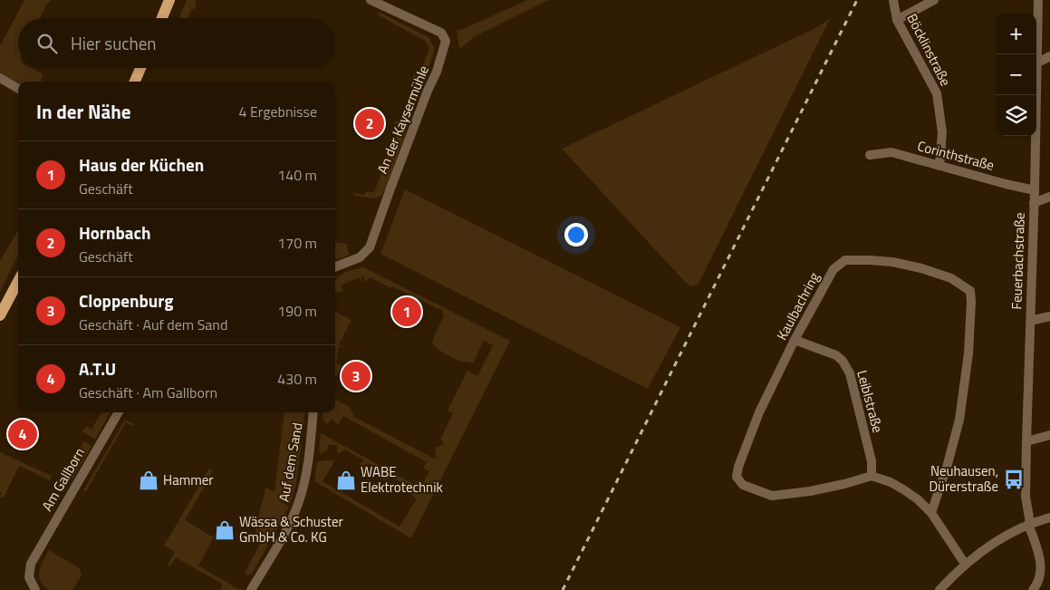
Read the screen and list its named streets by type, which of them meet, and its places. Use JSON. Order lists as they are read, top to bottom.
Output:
{
  "streets": {
    "street": [
      "Böcklinstraße",
      "An der Kaysermühle",
      "Corinthstraße",
      "Feuerbachstraße",
      "Kaulbachring",
      "Leiblstraße",
      "Auf dem Sand",
      "Am Gallborn"
    ]
  },
  "crossings": [
    ["Böcklinstraße", "Corinthstraße"],
    ["Corinthstraße", "Feuerbachstraße"],
    ["Kaulbachring", "Leiblstraße"]
  ],
  "places": {
    "bus stop": ["Neuhausen, Dürerstraße"],
    "shop": ["Hammer", "WABE Elektrotechnik", "Wässa & Schuster GmbH & Co. KG"]
  },
  "page": {
    "map_buttons": ["+", "−"],
    "search": "Hier suchen",
    "heading": ["In der Nähe", "4 Ergebnisse"],
    "pins": [
      "2",
      "1",
      "3",
      "4"
    ],
    "list": [
      {
        "mark": "1",
        "name": "Haus der Küchen",
        "note": "Geschäft",
        "value": "140 m"
      },
      {
        "mark": "2",
        "name": "Hornbach",
        "note": "Geschäft",
        "value": "170 m"
      },
      {
        "mark": "3",
        "name": "Cloppenburg",
        "note": "Geschäft · Auf dem Sand",
        "value": "190 m"
      },
      {
        "mark": "4",
        "name": "A.T.U",
        "note": "Geschäft · Am Gallborn",
        "value": "430 m"
      }
    ]
  }
}
